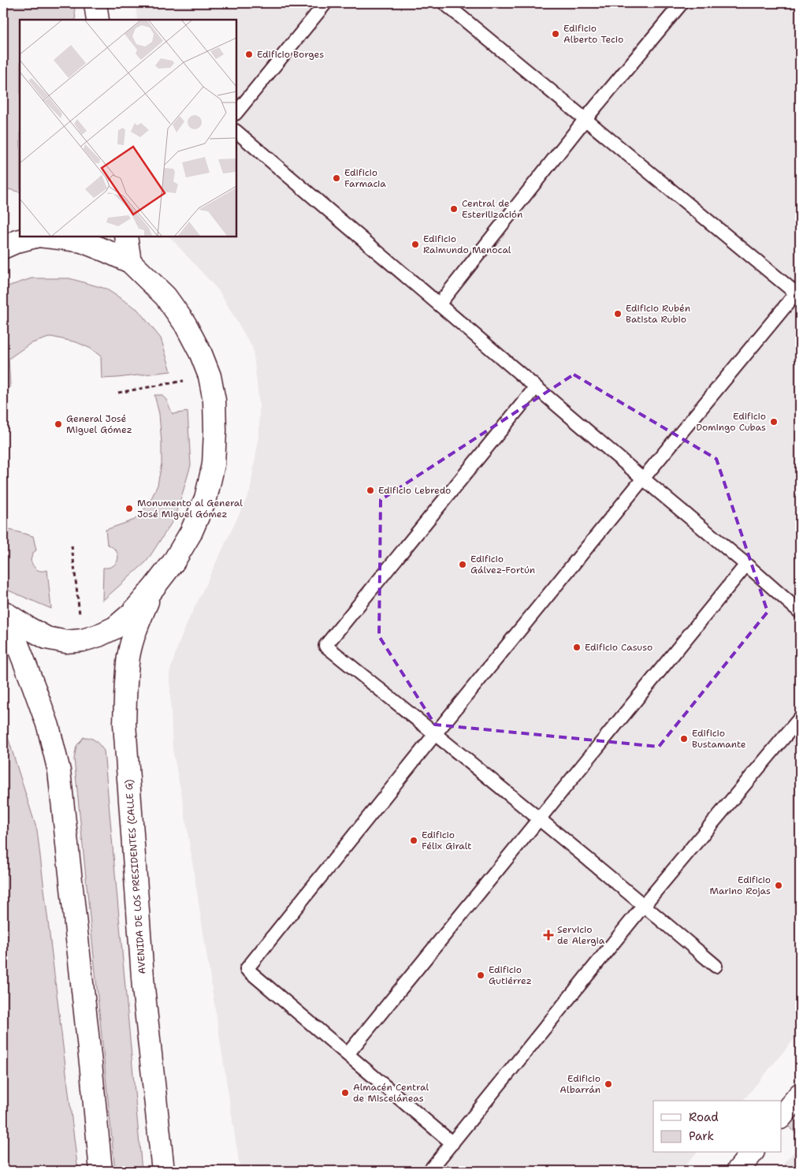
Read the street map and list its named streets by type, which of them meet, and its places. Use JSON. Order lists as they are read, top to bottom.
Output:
{
  "streets": {
    "main road": ["AVENIDA DE LOS PRESIDENTES (CALLE G)"]
  },
  "places": {
    "other": [
      "Edificio Alberto Tecio",
      "Edificio Borges",
      "Edificio Farmacia",
      "Central de Esterilización",
      "Edificio Raimundo Menocal",
      "Edificio Rubén Batista Rubio",
      "Edificio Domingo Cubas",
      "General José Miguel Gómez",
      "Edificio Lebredo",
      "Monumento al General José Miguel Gómez",
      "Edificio Gálvez-Fortún",
      "Edificio Casuso",
      "Edificio Bustamante",
      "Edificio Félix Giralt",
      "Edificio Marino Rojas",
      "Edificio Gutiérrez",
      "Edificio Albarrán",
      "Almacén Central de Misceláneas"
    ],
    "health": ["Servicio de Alergia"]
  },
  "legend": ["Road", "Park"]
}
